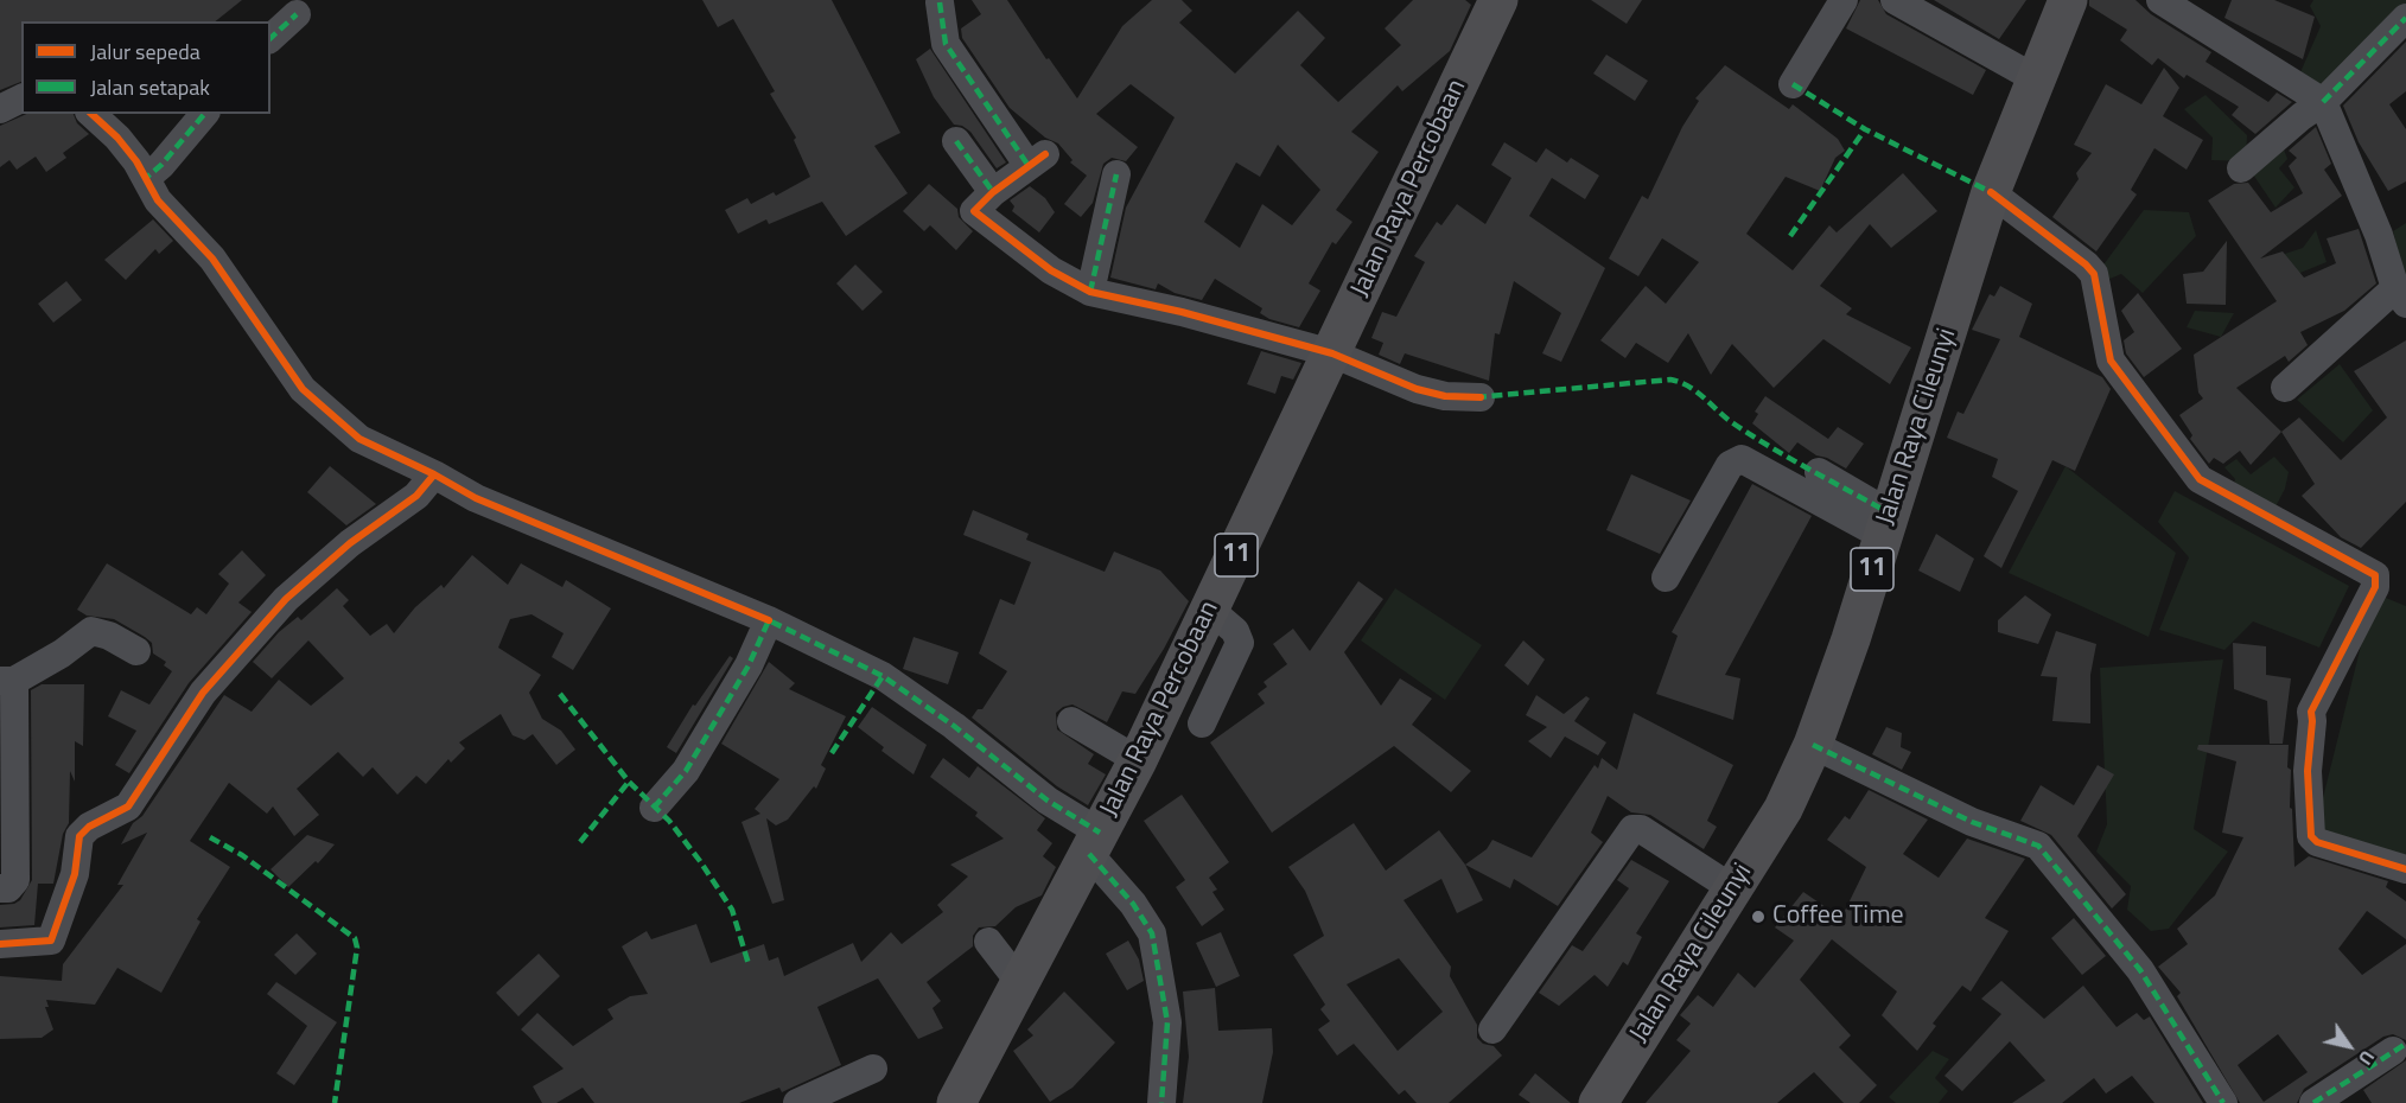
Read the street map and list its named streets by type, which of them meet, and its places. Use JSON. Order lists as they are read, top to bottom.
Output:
{
  "streets": {
    "highway": ["Jalan Raya Percobaan", "Jalan Raya Cileunyi", "11"]
  },
  "places": ["Coffee Time"],
  "legend": ["Jalur sepeda", "Jalan setapak"],
  "north": "bottom right"
}
